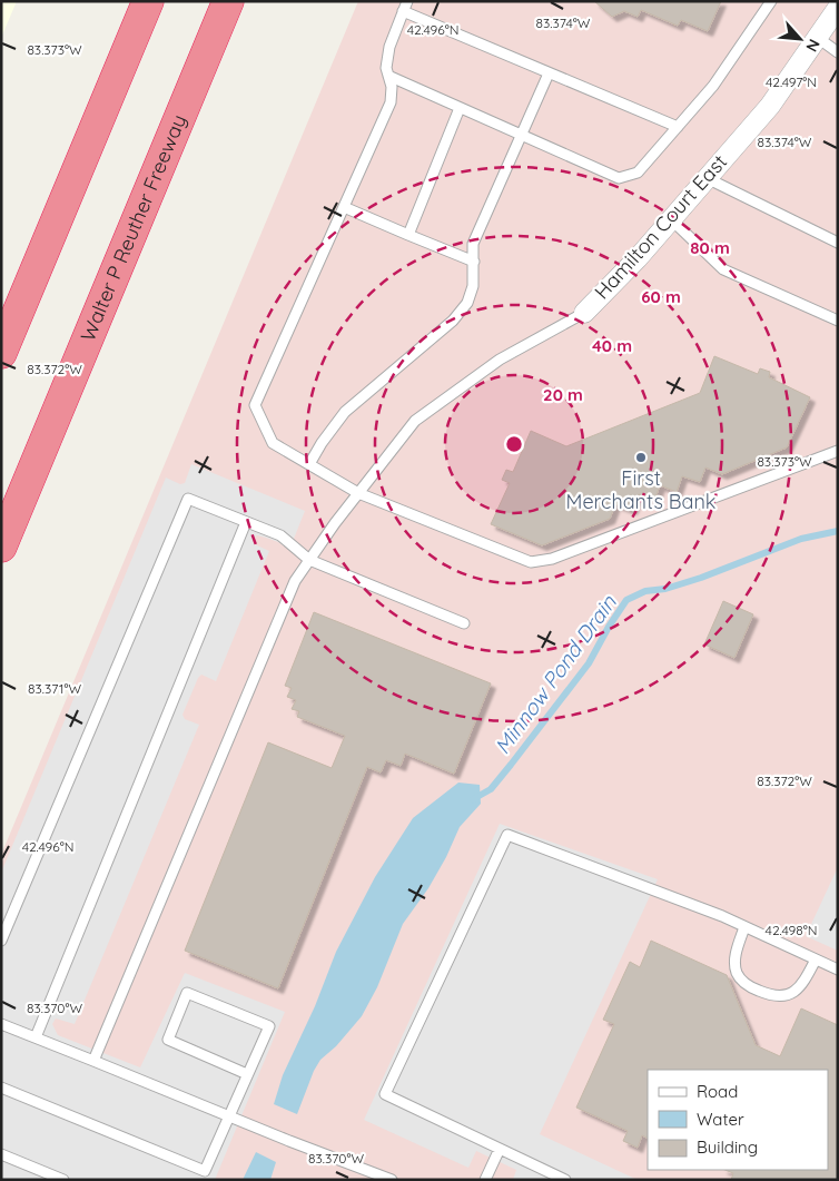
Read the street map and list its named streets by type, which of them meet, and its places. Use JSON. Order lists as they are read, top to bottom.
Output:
{
  "streets": {
    "highway": ["Walter P Reuther Freeway"],
    "street": ["Hamilton Court East"]
  },
  "water": ["Minnow Pond Drain"],
  "places": ["First Merchants Bank"],
  "legend": ["Road", "Water", "Building"],
  "north": "bottom right",
  "coordinates": [
    "83.374°W",
    "42.496°N",
    "83.373°W",
    "42.497°N",
    "83.372°W",
    "83.371°W",
    "42.498°N",
    "83.370°W"
  ],
  "rings": [
    "80 m",
    "60 m",
    "40 m",
    "20 m"
  ]
}
